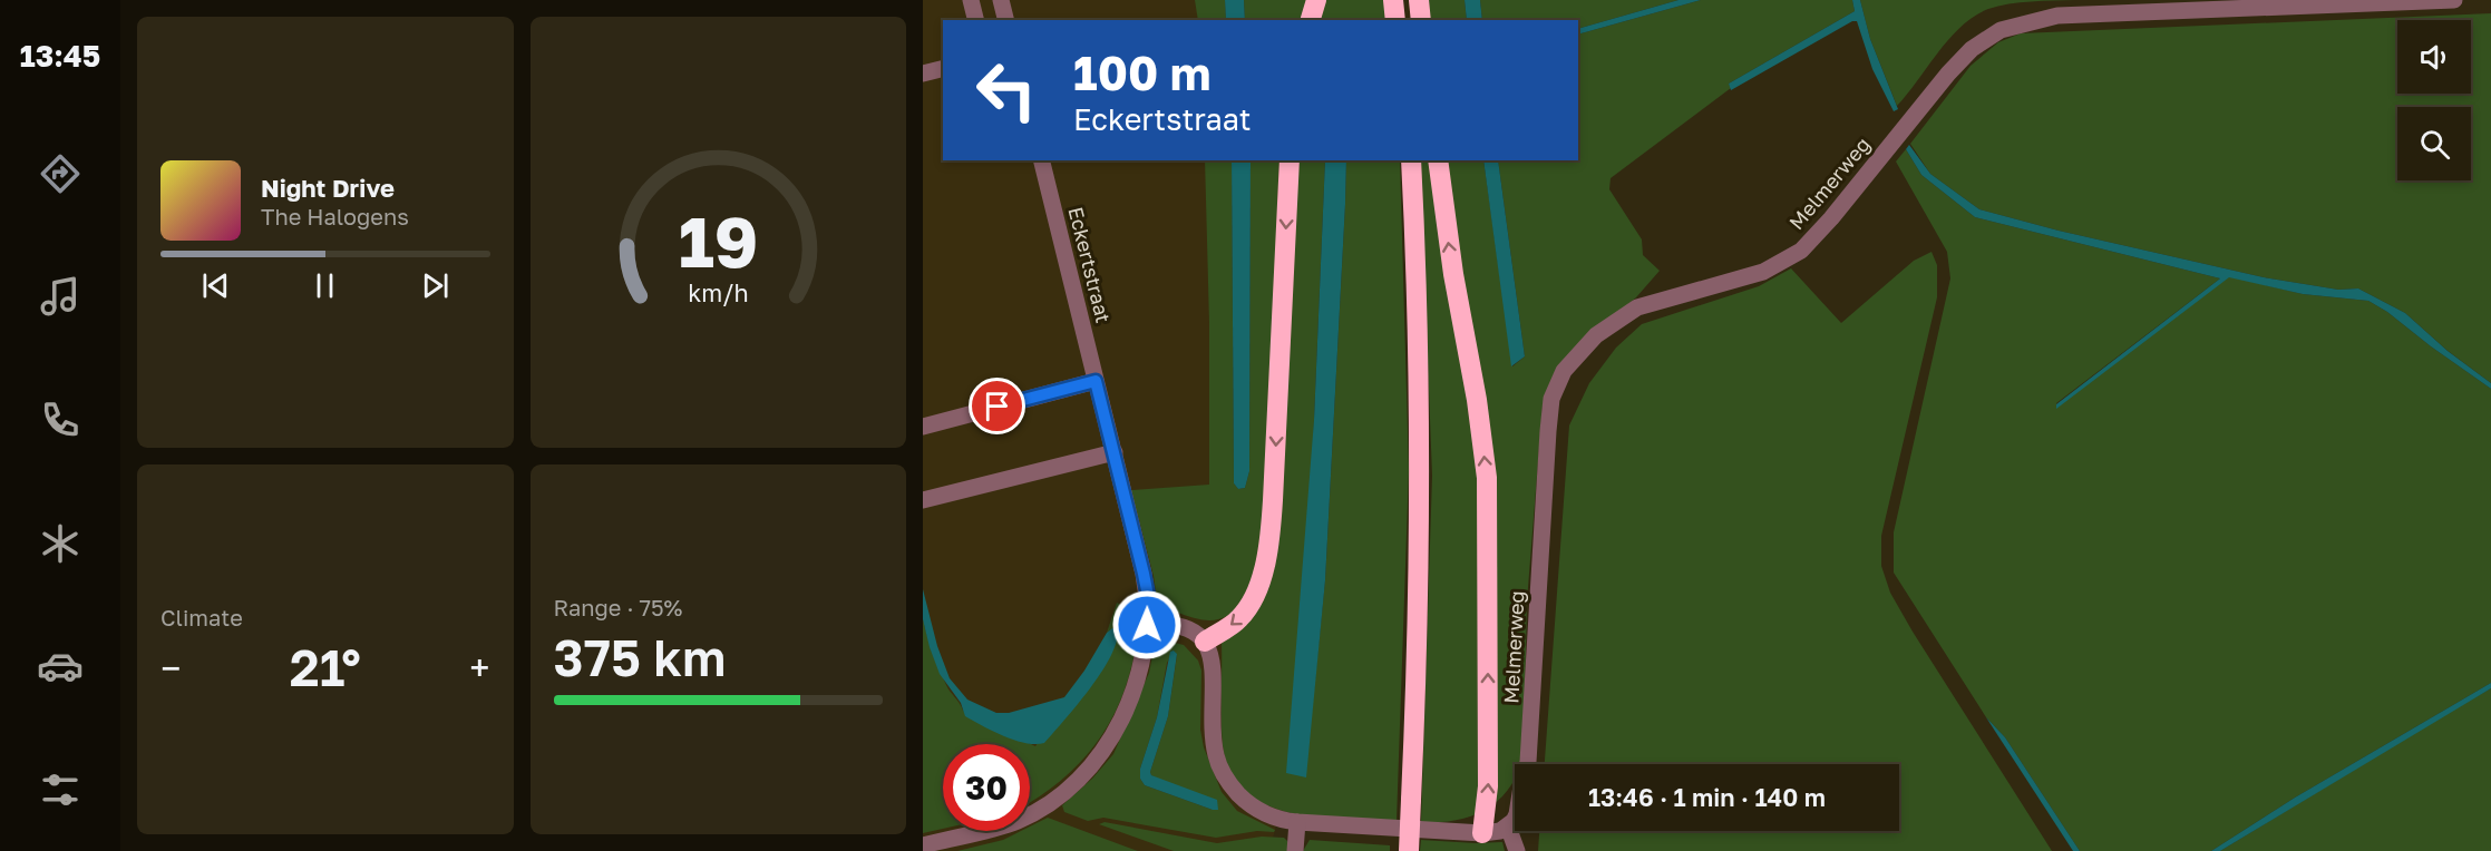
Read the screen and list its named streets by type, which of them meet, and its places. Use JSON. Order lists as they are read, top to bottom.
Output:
{
  "streets": {
    "street": ["Melmerweg", "Eckertstraat"]
  },
  "page": {
    "tabs": "13:45",
    "turn": ["100 m", "Eckertstraat"],
    "song": ["Night Drive", "The Halogens"],
    "tile": [
      "Climate",
      ["Range · 75%", "375 km"]
    ],
    "heat": ["−", "21°", "+"],
    "limit": "30",
    "trip": "13:46 · 1 min · 140 m",
    "gauge": ["19", "km/h"]
  }
}
